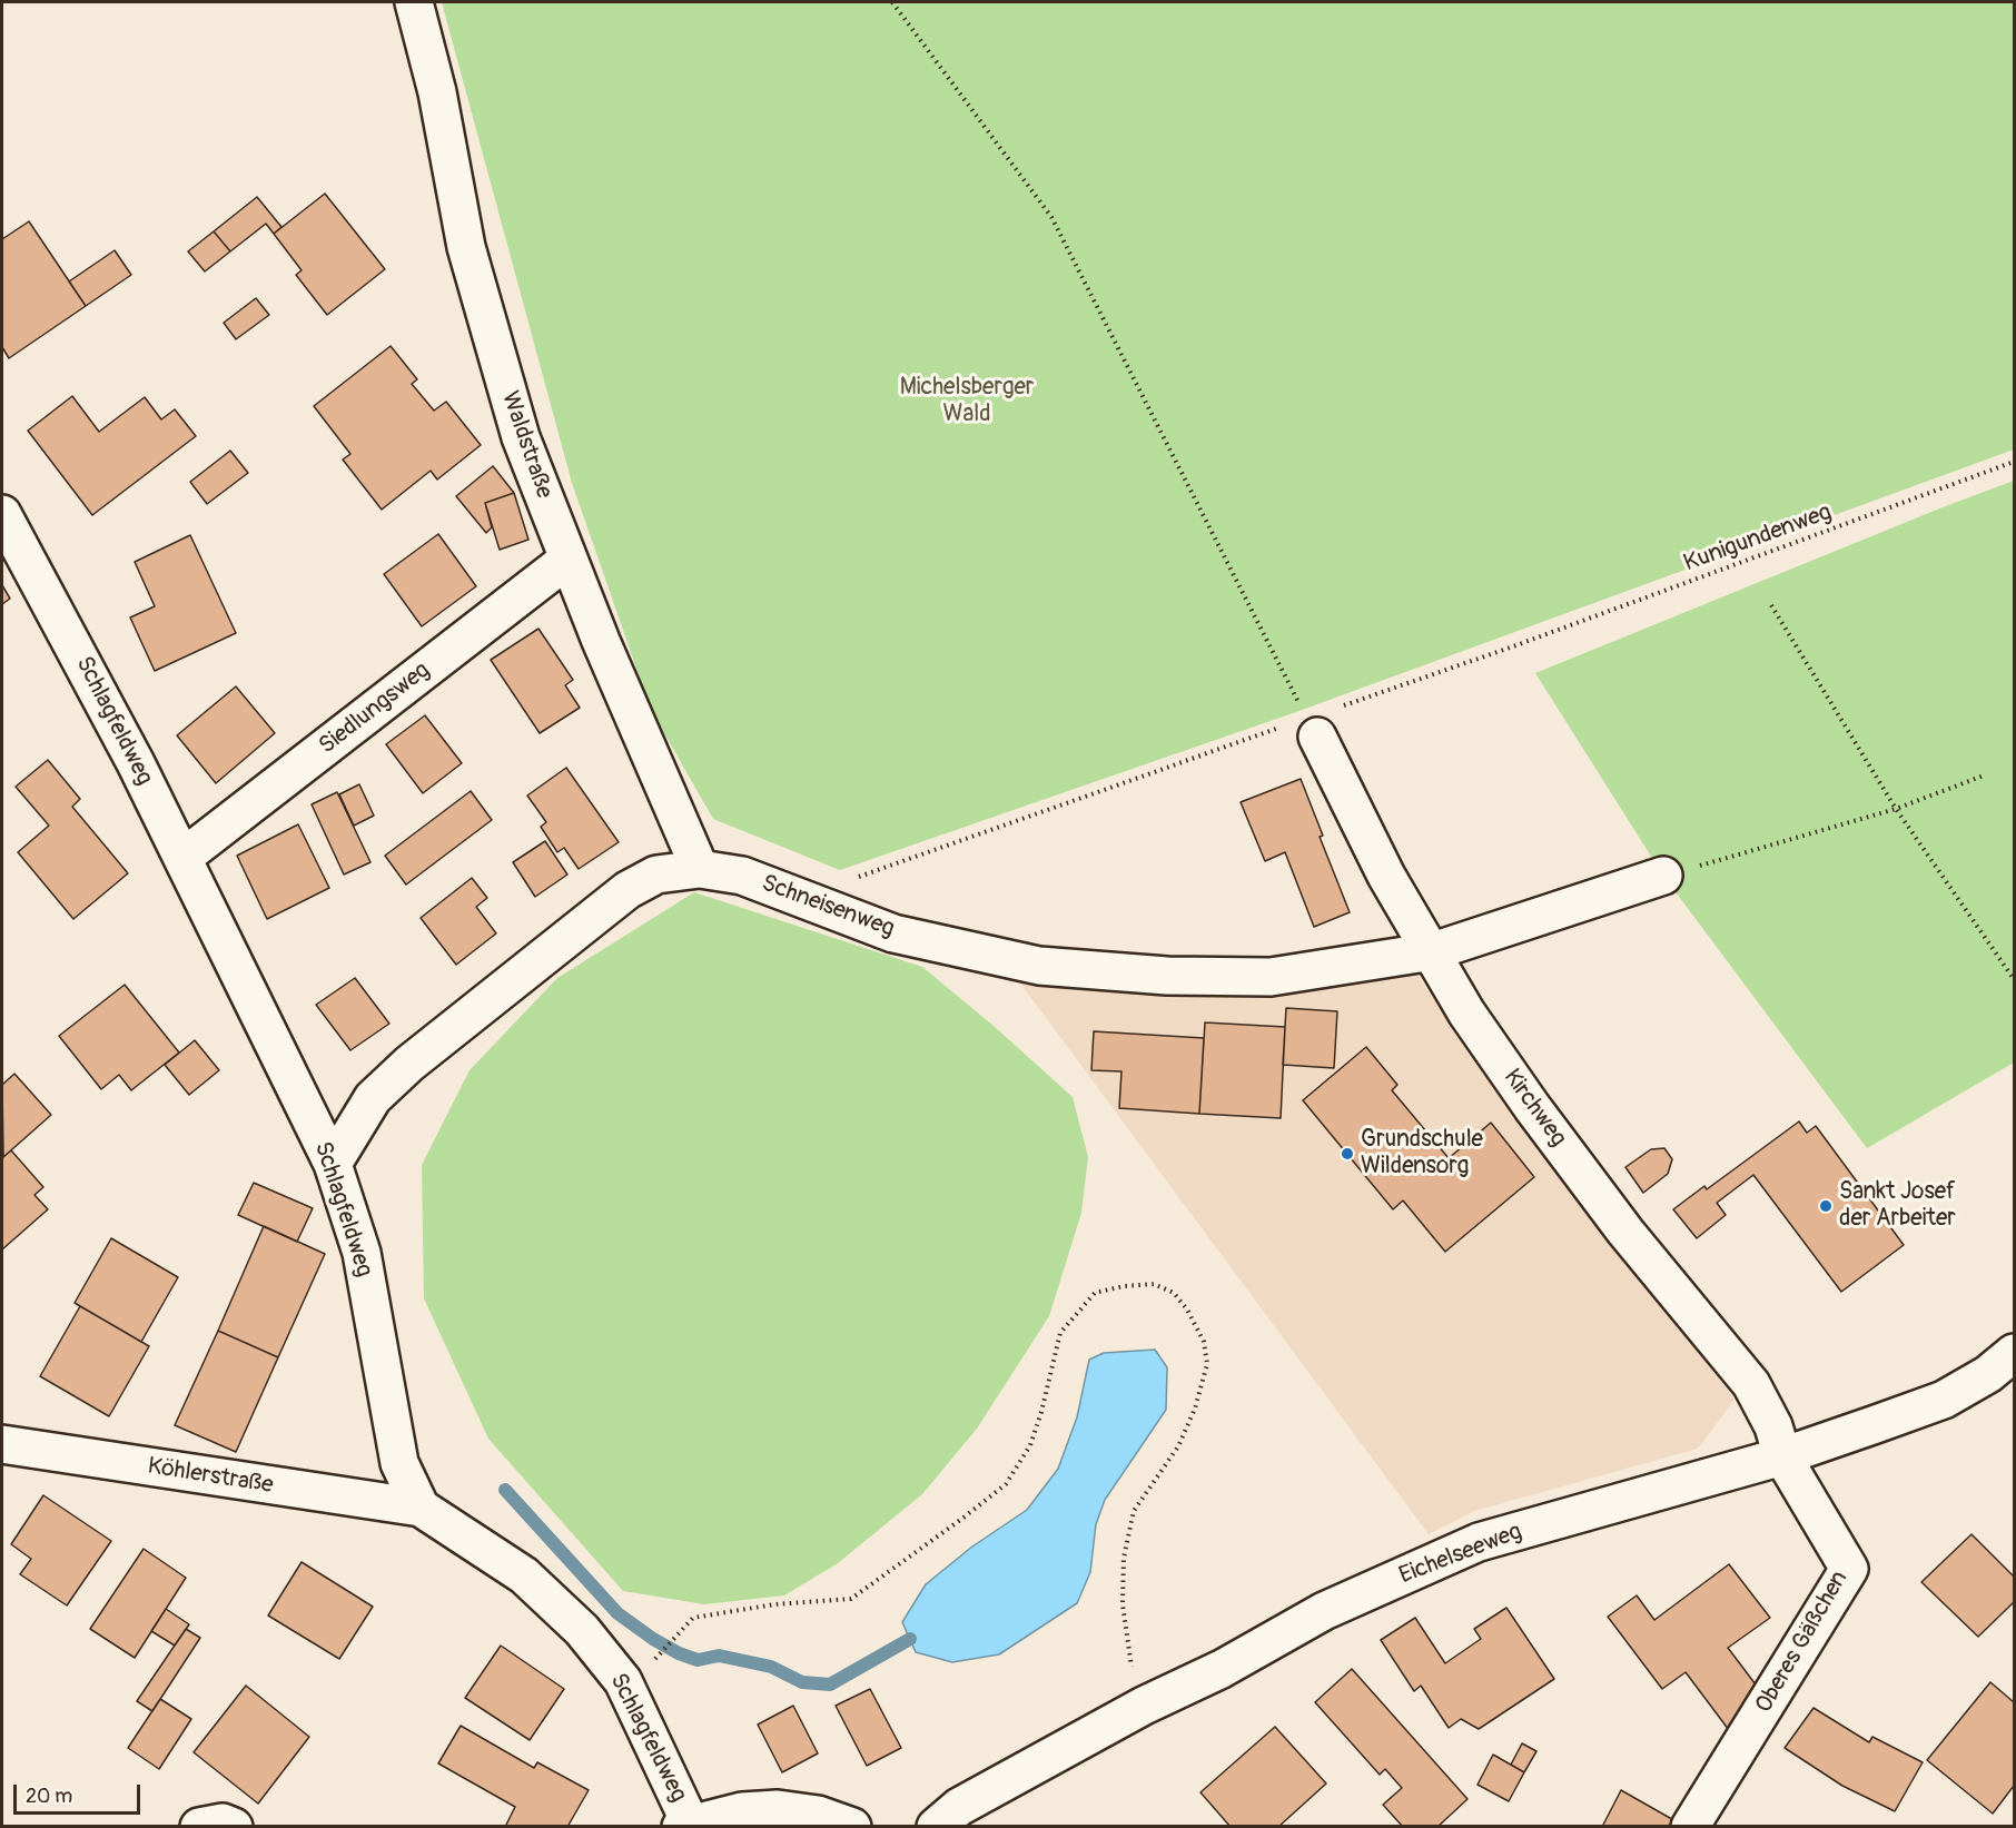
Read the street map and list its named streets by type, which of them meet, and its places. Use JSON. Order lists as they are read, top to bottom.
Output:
{
  "streets": {
    "street": [
      "Waldstraße",
      "Siedlungsweg",
      "Schlagfeldweg",
      "Schneisenweg",
      "Kirchweg",
      "Köhlerstraße",
      "Eichelseeweg",
      "Oberes Gäßchen"
    ],
    "path": ["Kunigundenweg"]
  },
  "crossings": [
    ["Waldstraße", "Siedlungsweg"],
    ["Waldstraße", "Schneisenweg"],
    ["Kunigundenweg", "Schneisenweg"],
    ["Kunigundenweg", "Kirchweg"],
    ["Siedlungsweg", "Schlagfeldweg"],
    ["Schlagfeldweg", "Schneisenweg"],
    ["Schlagfeldweg", "Köhlerstraße"],
    ["Schneisenweg", "Kirchweg"],
    ["Kirchweg", "Eichelseeweg"],
    ["Kirchweg", "Oberes Gäßchen"],
    ["Eichelseeweg", "Oberes Gäßchen"]
  ],
  "parks": ["Michelsberger Wald"],
  "places": ["Grundschule Wildensorg", "Sankt Josef der Arbeiter"],
  "scale_bar": "20 m"
}
